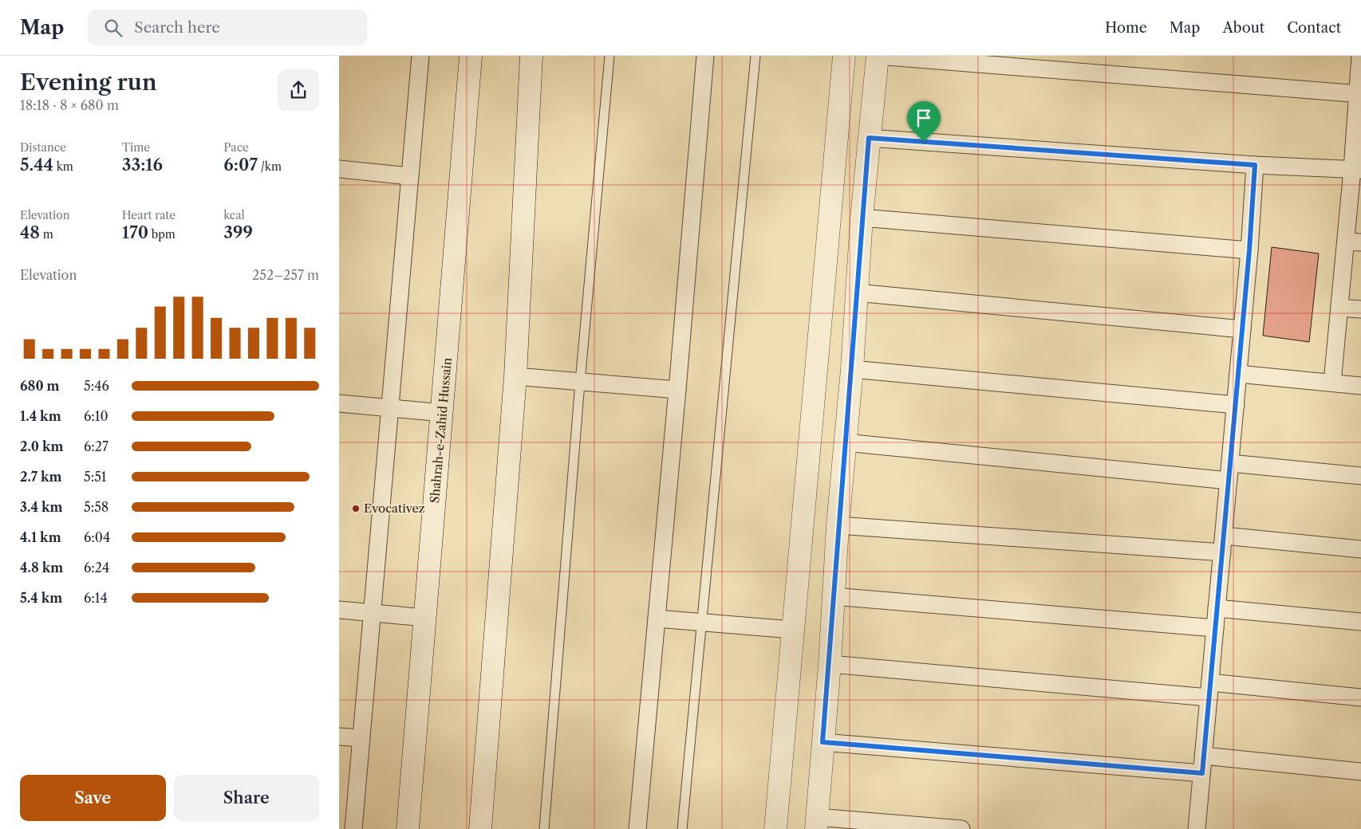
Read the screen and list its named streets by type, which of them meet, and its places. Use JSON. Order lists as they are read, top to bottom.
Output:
{
  "streets": {
    "street": ["Shahrah-e-Zahid Hussain"]
  },
  "places": ["Evocativez"],
  "page": {
    "header": "Map",
    "search": "Search here",
    "nav": [
      "Home",
      "Map",
      "About",
      "Contact"
    ],
    "heading": ["Evening run", "18:18 · 8 × 680 m"],
    "stats": [
      ["Distance", "5.44 km"],
      ["Time", "33:16"],
      ["Pace", "6:07 /km"],
      ["Elevation", "48 m"],
      ["Heart rate", "170 bpm"],
      ["kcal", "399"]
    ],
    "chart": ["Elevation", "252–257 m"],
    "list": [
      {
        "name": "680 m",
        "note": "5:46"
      },
      {
        "name": "1.4 km",
        "note": "6:10"
      },
      {
        "name": "2.0 km",
        "note": "6:27"
      },
      {
        "name": "2.7 km",
        "note": "5:51"
      },
      {
        "name": "3.4 km",
        "note": "5:58"
      },
      {
        "name": "4.1 km",
        "note": "6:04"
      },
      {
        "name": "4.8 km",
        "note": "6:24"
      },
      {
        "name": "5.4 km",
        "note": "6:14"
      }
    ],
    "buttons": ["Save", "Share"]
  }
}
